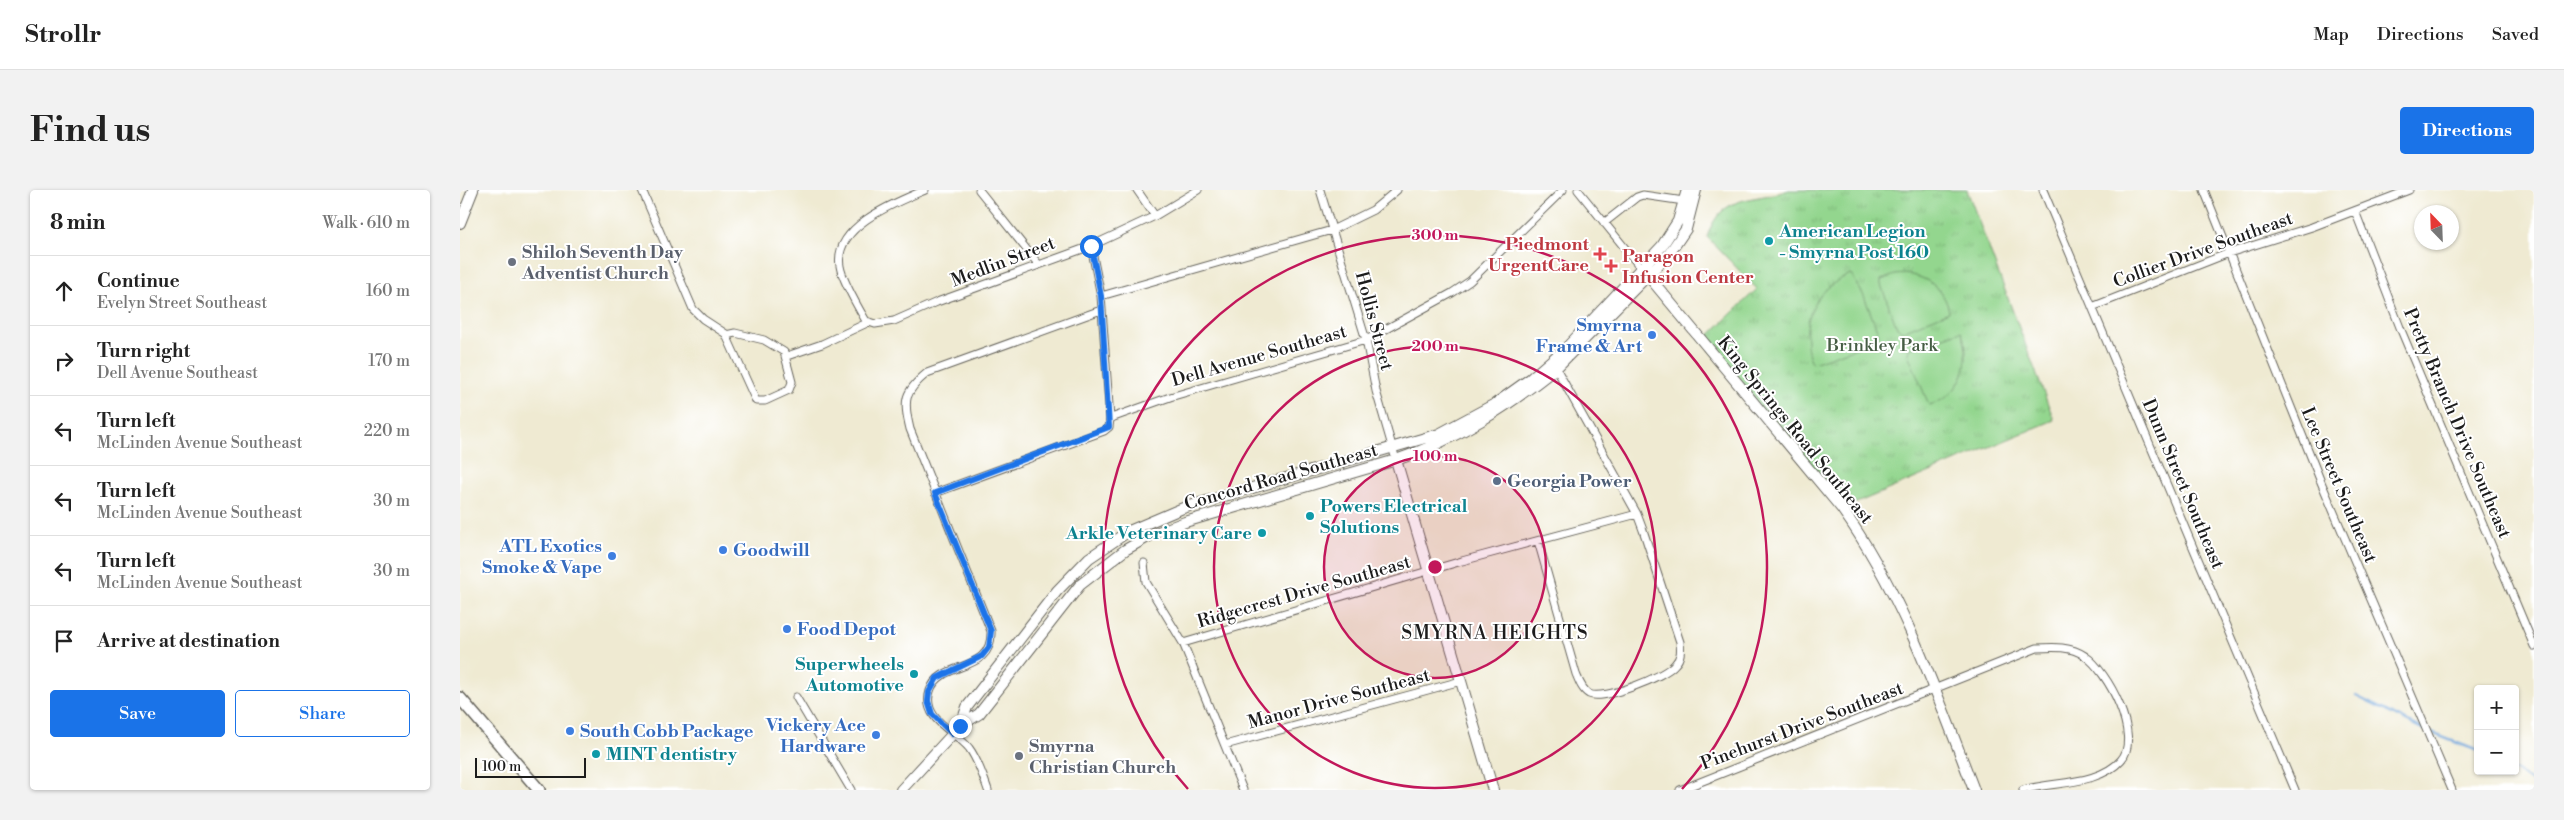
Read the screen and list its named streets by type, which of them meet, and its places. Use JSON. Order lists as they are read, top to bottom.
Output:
{
  "streets": {
    "main road": ["King Springs Road Southeast", "Concord Road Southeast"],
    "street": [
      "Collier Drive Southeast",
      "Medlin Street",
      "Hollis Street",
      "Dell Avenue Southeast",
      "Pretty Branch Drive Southeast",
      "Dunn Street Southeast",
      "Lee Street Southeast",
      "Ridgecrest Drive Southeast",
      "Manor Drive Southeast",
      "Pinehurst Drive Southeast"
    ]
  },
  "crossings": [
    ["Collier Drive Southeast", "Pretty Branch Drive Southeast"],
    ["Collier Drive Southeast", "Dunn Street Southeast"],
    ["Collier Drive Southeast", "Lee Street Southeast"],
    ["Hollis Street", "Dell Avenue Southeast"],
    ["Hollis Street", "Concord Road Southeast"],
    ["King Springs Road Southeast", "Concord Road Southeast"],
    ["King Springs Road Southeast", "Pinehurst Drive Southeast"]
  ],
  "districts": ["SMYRNA HEIGHTS"],
  "parks": ["Brinkley Park"],
  "places": {
    "other": [
      "American Legion - Smyrna Post 160",
      "Shiloh Seventh Day Adventist Church",
      "Smyrna Frame & Art",
      "Georgia Power",
      "Powers Electrical Solutions",
      "Arkle Veterinary Care",
      "Goodwill",
      "ATL Exotics Smoke & Vape",
      "Food Depot",
      "Superwheels Automotive",
      "South Cobb Package",
      "Vickery Ace Hardware",
      "MINT dentistry",
      "Smyrna Christian Church"
    ],
    "health": ["Piedmont UrgentCare", "Paragon Infusion Center"]
  },
  "scale_bar": "100 m",
  "north": "top left",
  "page": {
    "header": "Strollr",
    "nav": ["Map", "Directions", "Saved"],
    "buttons": [
      "Directions",
      ["Save", "Share"]
    ],
    "title": "Find us",
    "heading": ["8 min", "Walk · 610 m"],
    "list": [
      ["Continue", "Evelyn Street Southeast", "160 m"],
      ["Turn right", "Dell Avenue Southeast", "170 m"],
      ["Turn left", "McLinden Avenue Southeast", "220 m"],
      ["Turn left", "McLinden Avenue Southeast", "30 m"],
      ["Turn left", "McLinden Avenue Southeast", "30 m"],
      "Arrive at destination"
    ],
    "map_buttons": ["+", "−"],
    "scale": "100 m"
  },
  "rings": ["300 m", "200 m", "100 m"]
}
